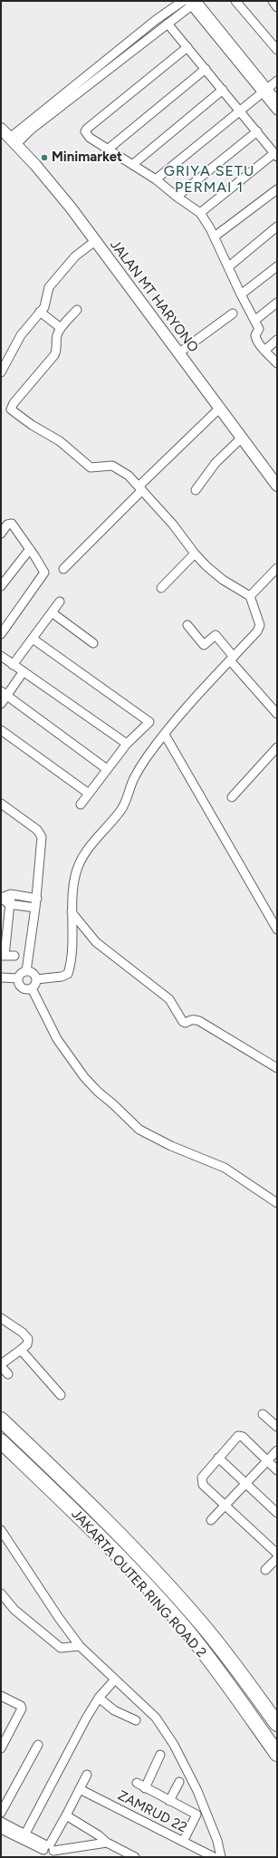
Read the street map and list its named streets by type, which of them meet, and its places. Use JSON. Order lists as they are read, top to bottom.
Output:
{
  "streets": {
    "highway": ["JAKARTA OUTER RING ROAD 2"],
    "main road": ["JALAN MT HARYONO"],
    "street": ["ZAMRUD 22"]
  },
  "districts": ["GRIYA SETU PERMAI 1"],
  "places": ["Minimarket"]
}
